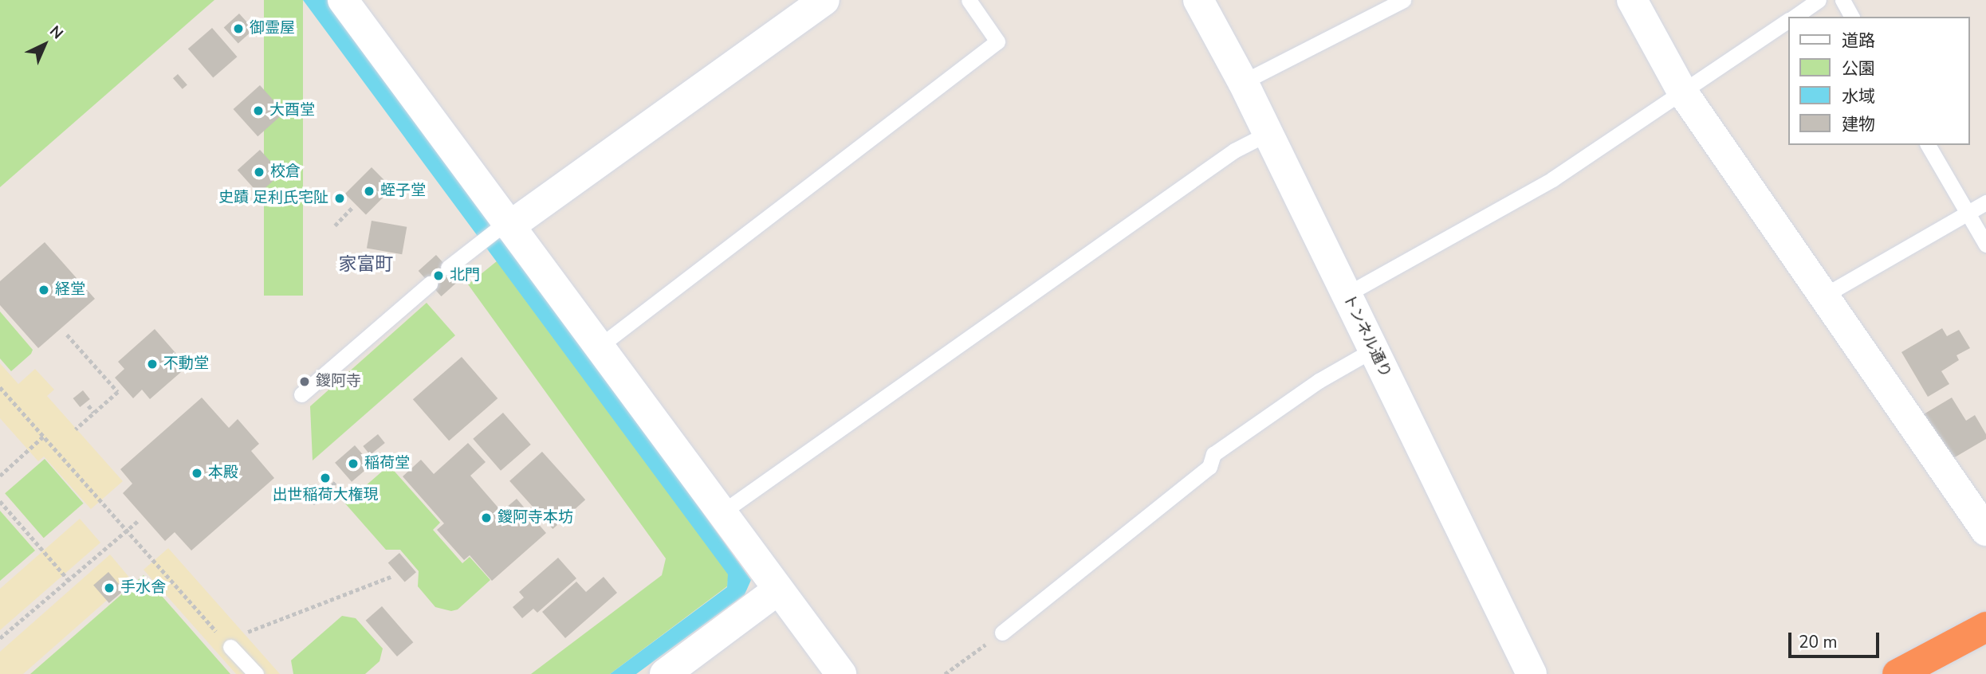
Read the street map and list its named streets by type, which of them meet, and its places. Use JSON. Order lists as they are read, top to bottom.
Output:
{
  "streets": {
    "street": ["トンネル通り"]
  },
  "districts": ["家富町"],
  "places": [
    "御霊屋",
    "大酉堂",
    "校倉",
    "蛭子堂",
    "史蹟 足利氏宅阯",
    "北門",
    "経堂",
    "不動堂",
    "鑁阿寺",
    "稲荷堂",
    "本殿",
    "出世稲荷大権現",
    "鑁阿寺本坊",
    "手水舎"
  ],
  "legend": [
    "道路",
    "公園",
    "水域",
    "建物"
  ],
  "scale_bar": "20 m",
  "north": "top right"
}
